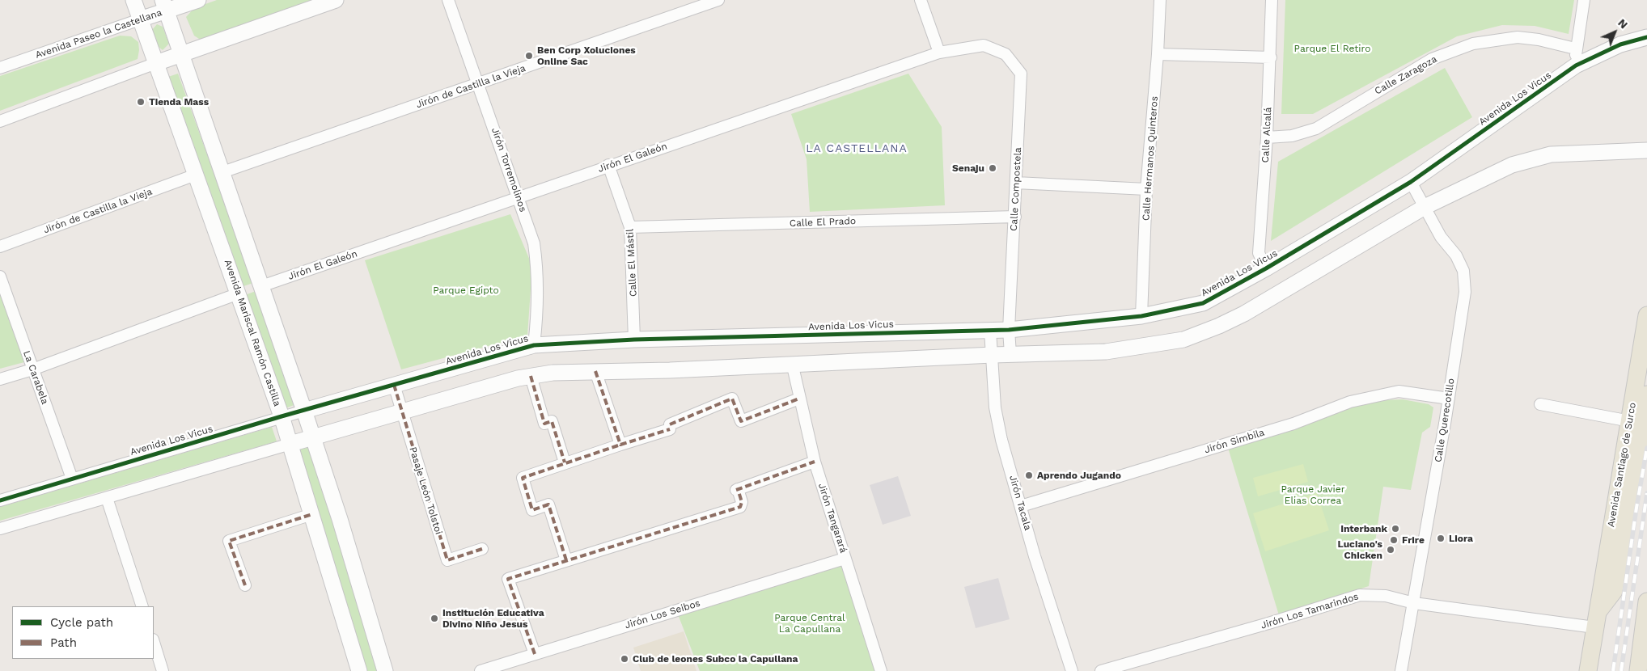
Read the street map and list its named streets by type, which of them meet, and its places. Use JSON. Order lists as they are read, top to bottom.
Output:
{
  "streets": {
    "main road": ["Avenida Santiago de Surco"],
    "street": [
      "Avenida Paseo la Castellana",
      "Calle Zaragoza",
      "Jirón de Castilla la Vieja",
      "Avenida Los Vicus",
      "Calle Alcalá",
      "Jirón El Galeón",
      "Calle Hermanos Quinteros",
      "Jirón Torremolinos",
      "Calle Compostela",
      "Calle El Prado",
      "Calle El Mástil",
      "Avenida Mariscal Ramón Castilla",
      "La Carabela",
      "Calle Querecotillo",
      "Jirón Simbila",
      "Pasaje León Tolstoi",
      "Jirón Tacala",
      "Jirón Tangarará",
      "Jirón Los Tamarindos",
      "Jirón Los Seibos"
    ]
  },
  "crossings": [
    ["Avenida Paseo la Castellana", "Avenida Mariscal Ramón Castilla"],
    ["Calle Zaragoza", "Calle Alcalá"],
    ["Jirón de Castilla la Vieja", "Jirón Torremolinos"],
    ["Jirón de Castilla la Vieja", "Avenida Mariscal Ramón Castilla"],
    ["Avenida Los Vicus", "Calle Alcalá"],
    ["Avenida Los Vicus", "Calle Hermanos Quinteros"],
    ["Avenida Los Vicus", "Jirón Torremolinos"],
    ["Avenida Los Vicus", "Calle Compostela"],
    ["Avenida Los Vicus", "Calle El Mástil"],
    ["Avenida Los Vicus", "Avenida Mariscal Ramón Castilla"],
    ["Avenida Los Vicus", "La Carabela"],
    ["Avenida Los Vicus", "Calle Querecotillo"],
    ["Avenida Los Vicus", "Pasaje León Tolstoi"],
    ["Avenida Los Vicus", "Jirón Tacala"],
    ["Jirón El Galeón", "Jirón Torremolinos"],
    ["Jirón El Galeón", "Calle Compostela"],
    ["Jirón El Galeón", "Calle El Mástil"],
    ["Calle Compostela", "Calle El Prado"],
    ["Calle El Prado", "Calle El Mástil"],
    ["Calle Querecotillo", "Jirón Simbila"],
    ["Calle Querecotillo", "Jirón Los Tamarindos"],
    ["Jirón Simbila", "Jirón Tacala"],
    ["Avenida Santiago de Surco", "Jirón Los Tamarindos"],
    ["Jirón Tangarará", "Jirón Los Seibos"]
  ],
  "districts": ["LA CASTELLANA"],
  "parks": [
    "Parque El Retiro",
    "Parque Egipto",
    "Parque Javier Elias Correa",
    "Parque Central La Capullana"
  ],
  "places": [
    "Ben Corp Xoluciones Online Sac",
    "Tienda Mass",
    "Senaju",
    "Aprendo Jugando",
    "Interbank",
    "Liora",
    "Frire",
    "Luciano's Chicken",
    "Institución Educativa Divino Niño Jesus",
    "Club de leones Subco la Capullana"
  ],
  "legend": ["Cycle path", "Path"],
  "north": "top right"
}
